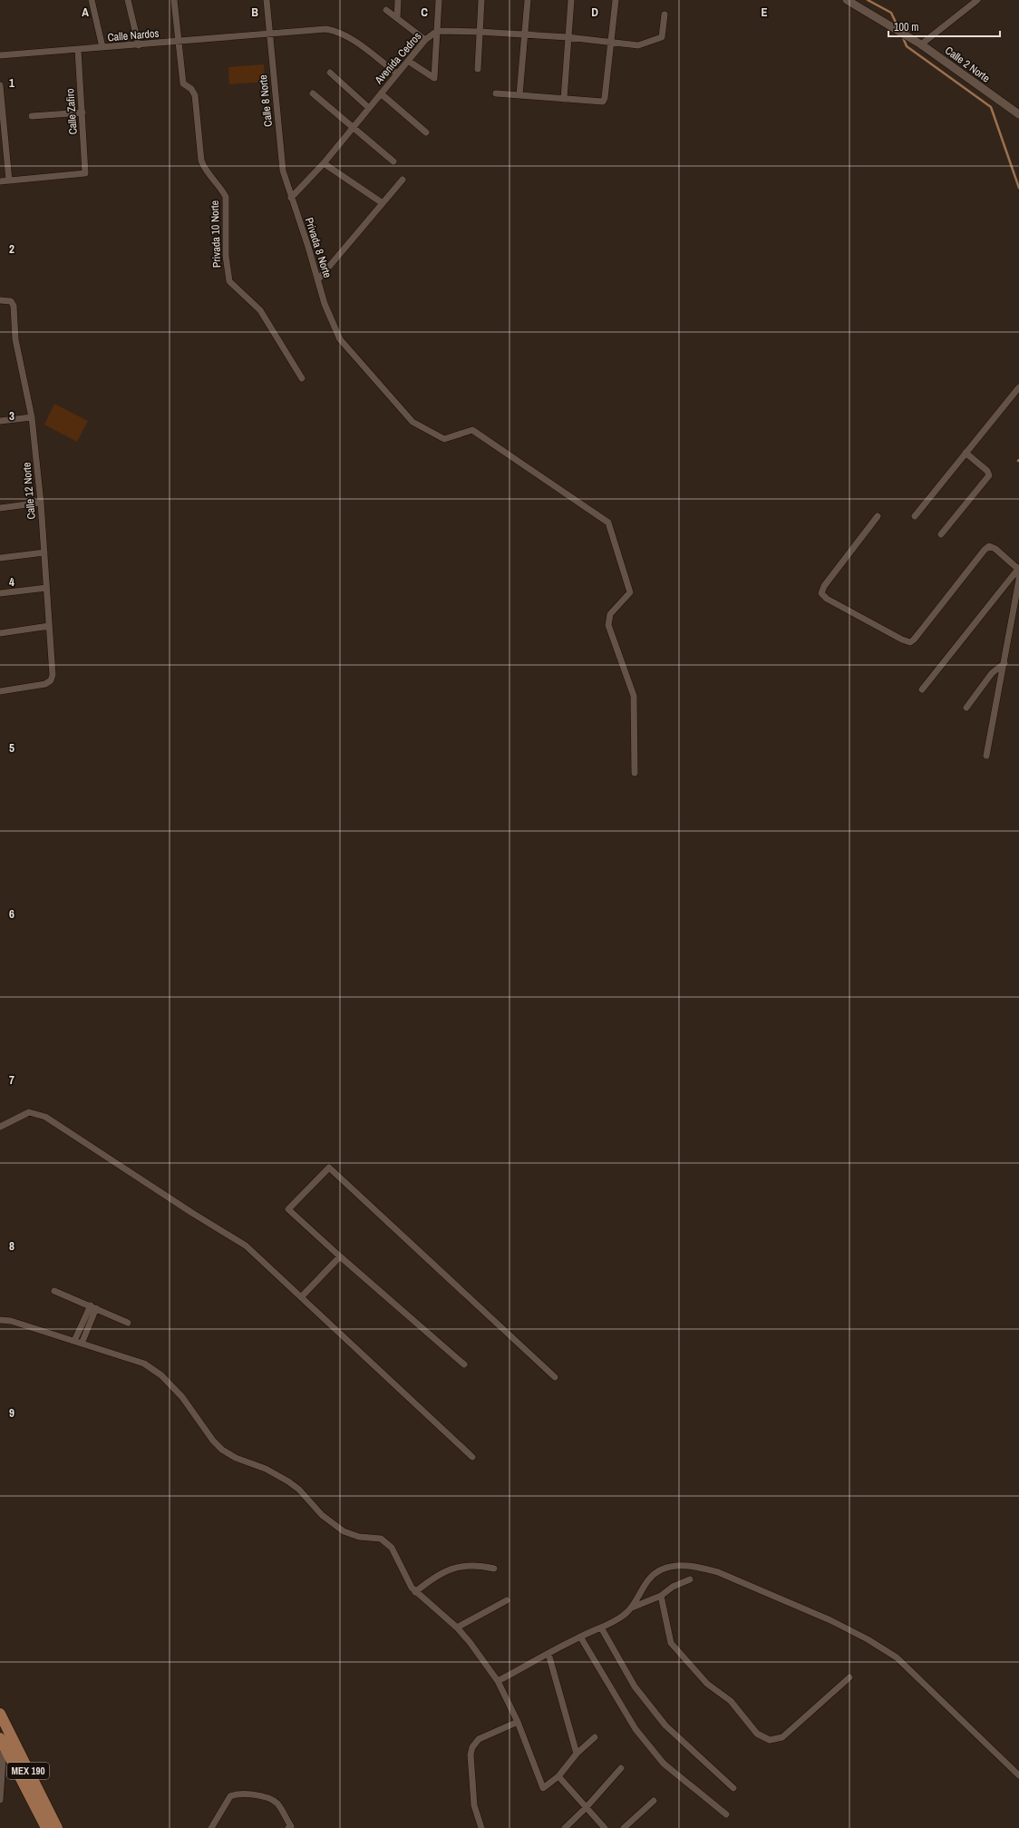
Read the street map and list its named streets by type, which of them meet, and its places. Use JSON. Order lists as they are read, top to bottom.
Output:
{
  "streets": {
    "main road": ["MEX 190"],
    "street": [
      "Calle Nardos",
      "Avenida Cedros",
      "Calle 2 Norte",
      "Calle 8 Norte",
      "Calle Zafiro",
      "Privada 10 Norte",
      "Privada 8 Norte",
      "Calle 12 Norte"
    ]
  },
  "crossings": [
    ["Calle Nardos", "Avenida Cedros"],
    ["Calle Nardos", "Calle 8 Norte"],
    ["Calle Nardos", "Calle Zafiro"],
    ["Calle Nardos", "Privada 10 Norte"],
    ["Avenida Cedros", "Calle 8 Norte"],
    ["Avenida Cedros", "Privada 8 Norte"],
    ["Calle 8 Norte", "Privada 8 Norte"]
  ],
  "scale_bar": "100 m",
  "grid": {
    "columns": [
      "A",
      "B",
      "C",
      "D",
      "E"
    ],
    "rows": [
      "1",
      "2",
      "3",
      "4",
      "5",
      "6",
      "7",
      "8",
      "9"
    ]
  }
}
